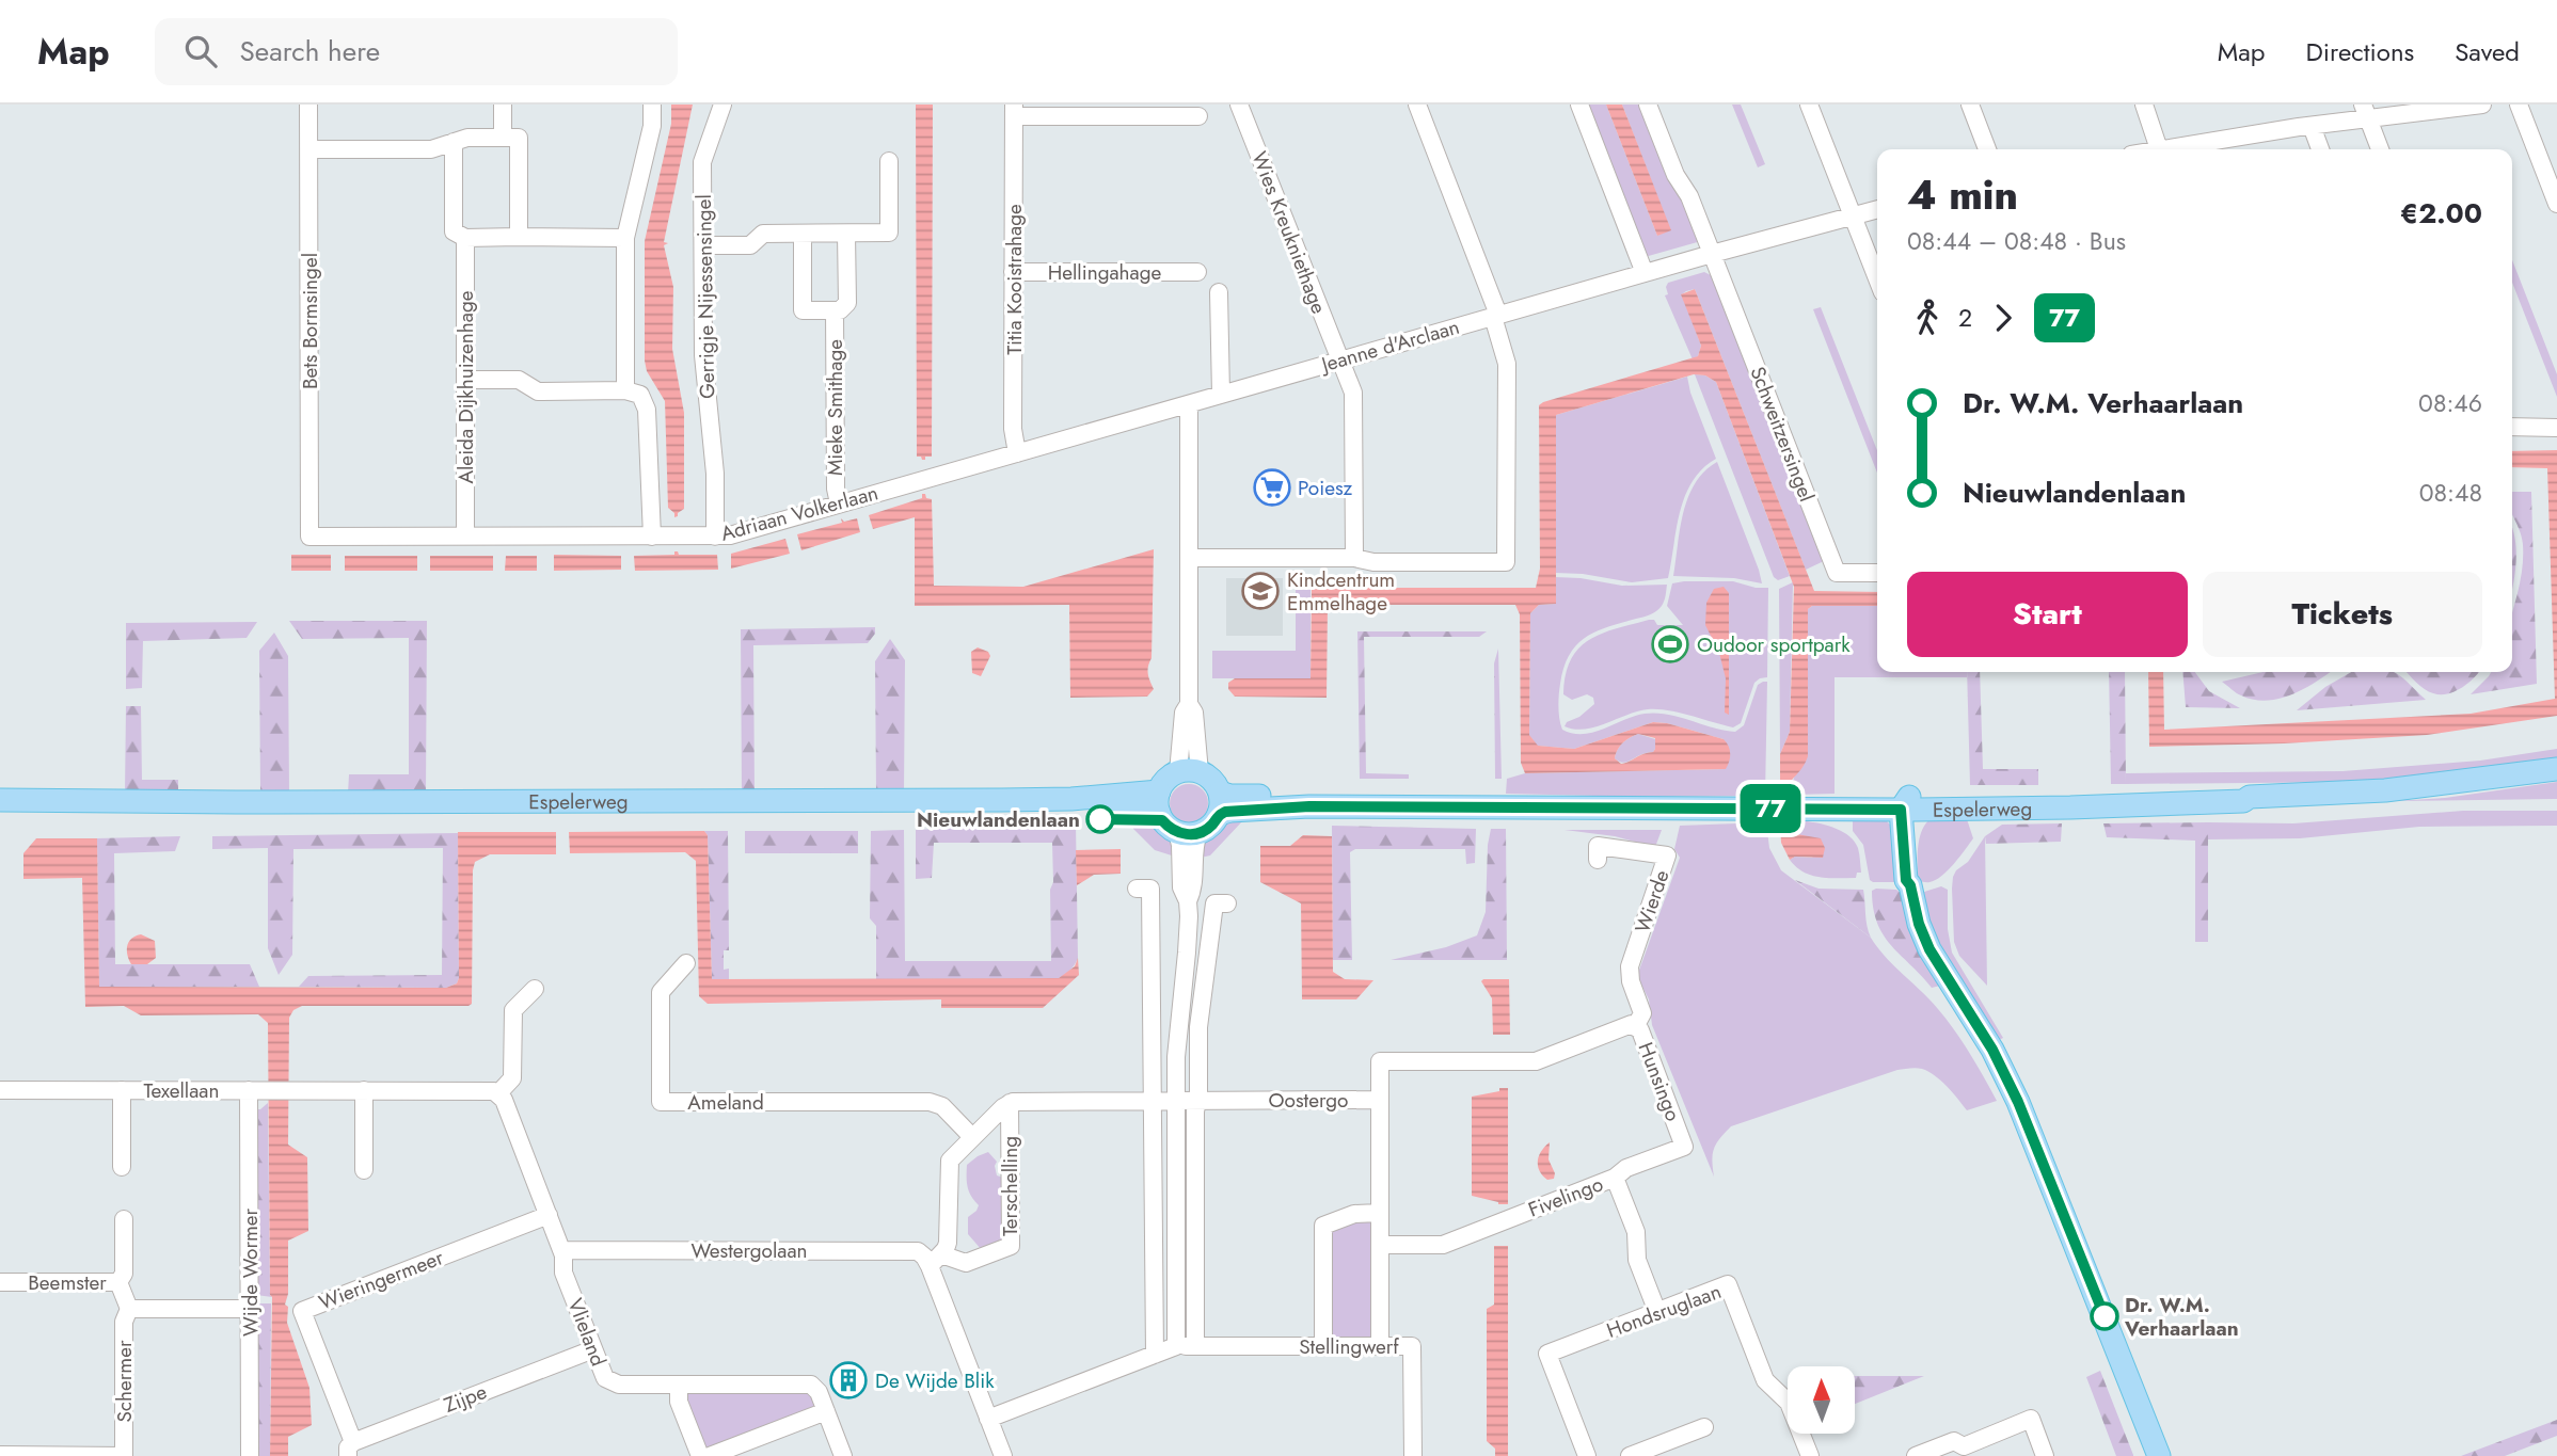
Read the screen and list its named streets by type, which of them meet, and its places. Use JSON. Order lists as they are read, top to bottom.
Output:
{
  "streets": {
    "main road": ["Espelerweg"],
    "street": [
      "Wies Kreukniethage",
      "Hellingahage",
      "Titia Kooistrahage",
      "Gerrigje Nijessensingel",
      "Bets Bormsingel",
      "Jeanne d'Arclaan",
      "Aleida Dijkhuizenhage",
      "Mieke Smithage",
      "Schweitzersingel",
      "Adriaan Volkerlaan",
      "Wierde",
      "Hunsingo",
      "Texellaan",
      "Oostergo",
      "Ameland",
      "Terschelling",
      "Fivelingo",
      "Westergolaan",
      "Wijde Wormer",
      "Wieringermeer",
      "Beemster",
      "Hondsruglaan",
      "Vlieland",
      "Stellingwerf",
      "Schermer",
      "Zijpe"
    ]
  },
  "crossings": [
    ["Wies Kreukniethage", "Jeanne d'Arclaan"],
    ["Hellingahage", "Titia Kooistrahage"],
    ["Titia Kooistrahage", "Adriaan Volkerlaan"],
    ["Gerrigje Nijessensingel", "Adriaan Volkerlaan"],
    ["Bets Bormsingel", "Adriaan Volkerlaan"],
    ["Jeanne d'Arclaan", "Schweitzersingel"],
    ["Jeanne d'Arclaan", "Adriaan Volkerlaan"],
    ["Aleida Dijkhuizenhage", "Adriaan Volkerlaan"],
    ["Mieke Smithage", "Adriaan Volkerlaan"],
    ["Wierde", "Hunsingo"],
    ["Hunsingo", "Oostergo"],
    ["Hunsingo", "Fivelingo"],
    ["Texellaan", "Wijde Wormer"],
    ["Ameland", "Terschelling"],
    ["Terschelling", "Westergolaan"],
    ["Fivelingo", "Hondsruglaan"],
    ["Westergolaan", "Vlieland"],
    ["Wijde Wormer", "Beemster"],
    ["Wieringermeer", "Vlieland"],
    ["Wieringermeer", "Zijpe"],
    ["Beemster", "Schermer"],
    ["Vlieland", "Zijpe"]
  ],
  "places": {
    "supermarket": ["Poiesz"],
    "school or university": ["Kindcentrum Emmelhage"],
    "sports": ["Oudoor sportpark"],
    "other": ["Nieuwlandenlaan", "Dr. W.M. Verhaarlaan"],
    "building": ["De Wijde Blik"]
  },
  "lines": ["bus line 77"],
  "north": "top",
  "page": {
    "header": "Map",
    "search": "Search here",
    "nav": ["Map", "Directions", "Saved"],
    "on_map": "77",
    "heading": ["4 min", "08:44 – 08:48 · Bus", "€2.00"],
    "legs": ["2", "77"],
    "list": [
      {
        "name": "Dr. W.M. Verhaarlaan",
        "value": "08:46"
      },
      {
        "name": "Nieuwlandenlaan",
        "value": "08:48"
      }
    ],
    "buttons": ["Start", "Tickets"]
  }
}
